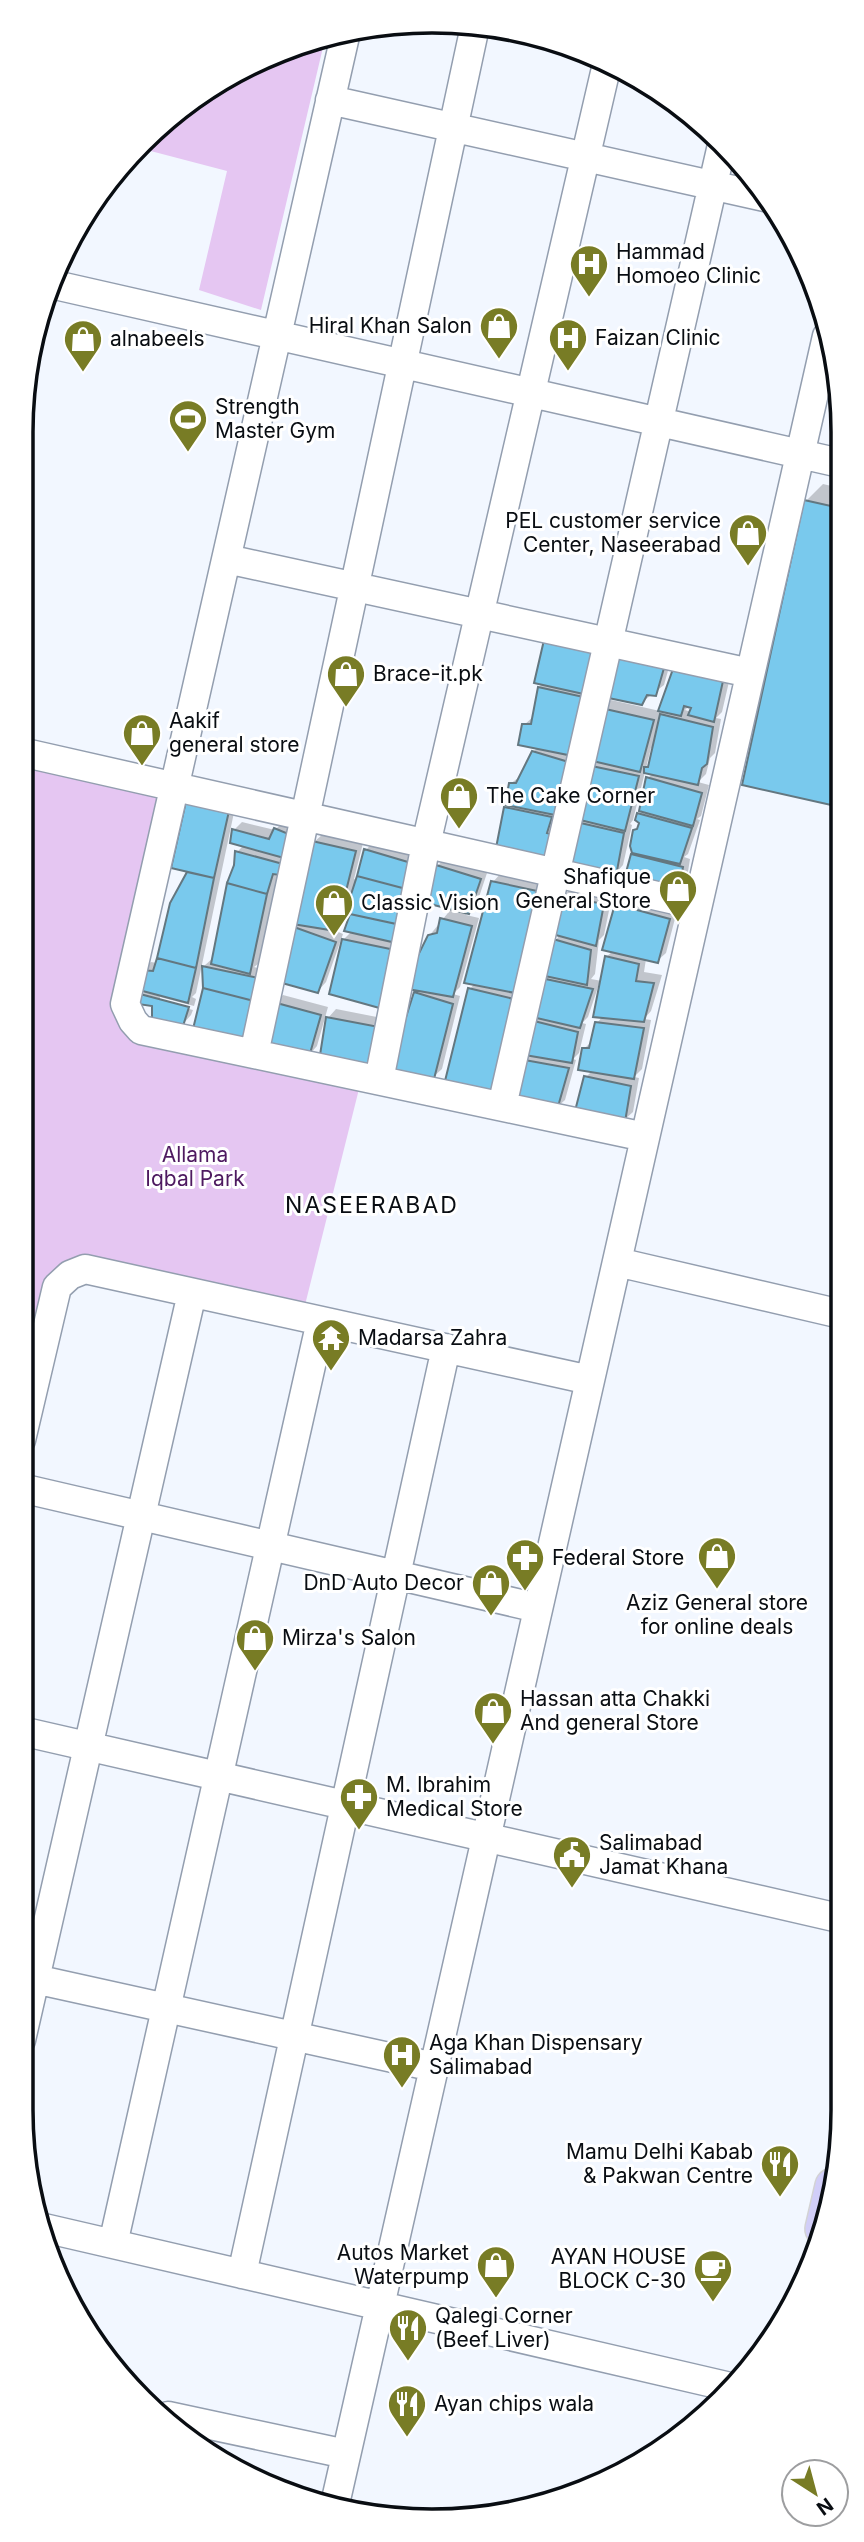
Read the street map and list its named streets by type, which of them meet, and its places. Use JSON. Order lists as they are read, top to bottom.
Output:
{
  "districts": ["NASEERABAD"],
  "parks": ["Allama Iqbal Park"],
  "places": {
    "hospital": ["Hammad Homoeo Clinic", "Faizan Clinic", "Aga Khan Dispensary Salimabad"],
    "shop": [
      "Hiral Khan Salon",
      "alnabeels",
      "PEL customer service Center, Naseerabad",
      "Brace-it.pk",
      "Aakif general store",
      "The Cake Corner",
      "Shafique General Store",
      "Classic Vision",
      "Aziz General store for online deals",
      "DnD Auto Decor",
      "Mirza's Salon",
      "Hassan atta Chakki And general Store",
      "Autos Market Waterpump"
    ],
    "sports": ["Strength Master Gym"],
    "temple": ["Madarsa Zahra"],
    "pharmacy": ["Federal Store", "M. Ibrahim Medical Store"],
    "public building": ["Salimabad Jamat Khana"],
    "restaurant": ["Mamu Delhi Kabab & Pakwan Centre", "Qalegi Corner (Beef Liver)", "Ayan chips wala"],
    "cafe": ["AYAN HOUSE BLOCK C-30"]
  },
  "north": "bottom right"
}
